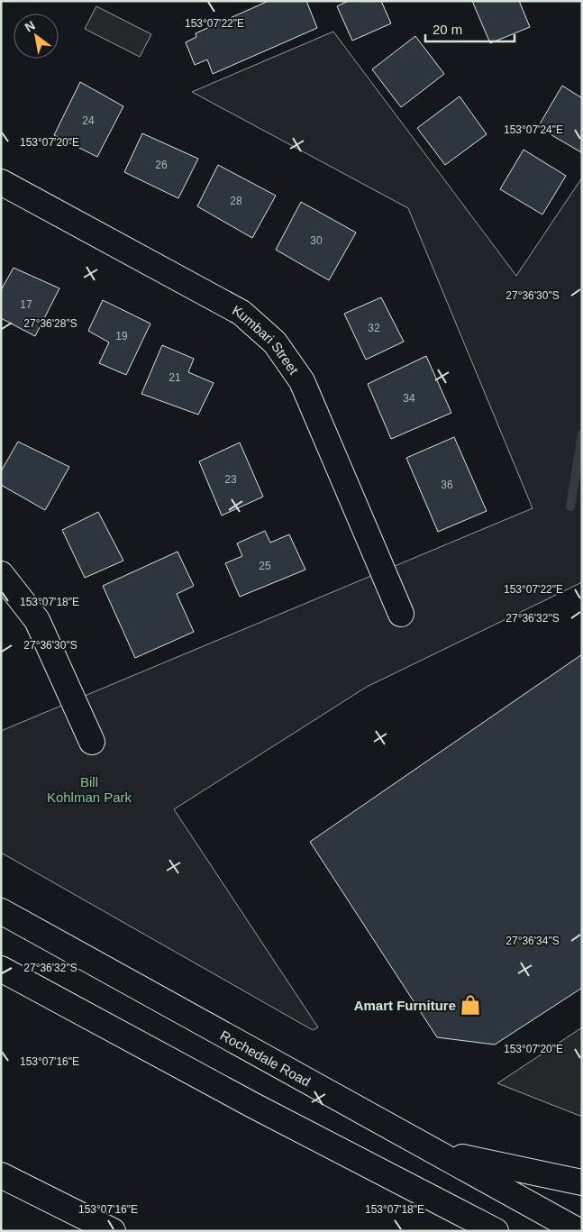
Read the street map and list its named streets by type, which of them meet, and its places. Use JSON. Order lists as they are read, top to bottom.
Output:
{
  "streets": {
    "main road": ["Kumbari Street", "Rochedale Road"]
  },
  "parks": ["Bill Kohlman Park"],
  "places": {
    "shop": ["Amart Furniture"]
  },
  "house_numbers": [
    "24",
    "26",
    "28",
    "30",
    "17",
    "32",
    "19",
    "21",
    "34",
    "23",
    "36",
    "25"
  ],
  "scale_bar": "20 m",
  "north": "top left",
  "coordinates": [
    "153°07'22\"E",
    "153°07'24\"E",
    "153°07'20\"E",
    "27°36'30\"S",
    "27°36'28\"S",
    "153°07'18\"E",
    "27°36'32\"S",
    "27°36'34\"S",
    "153°07'16\"E"
  ]
}
